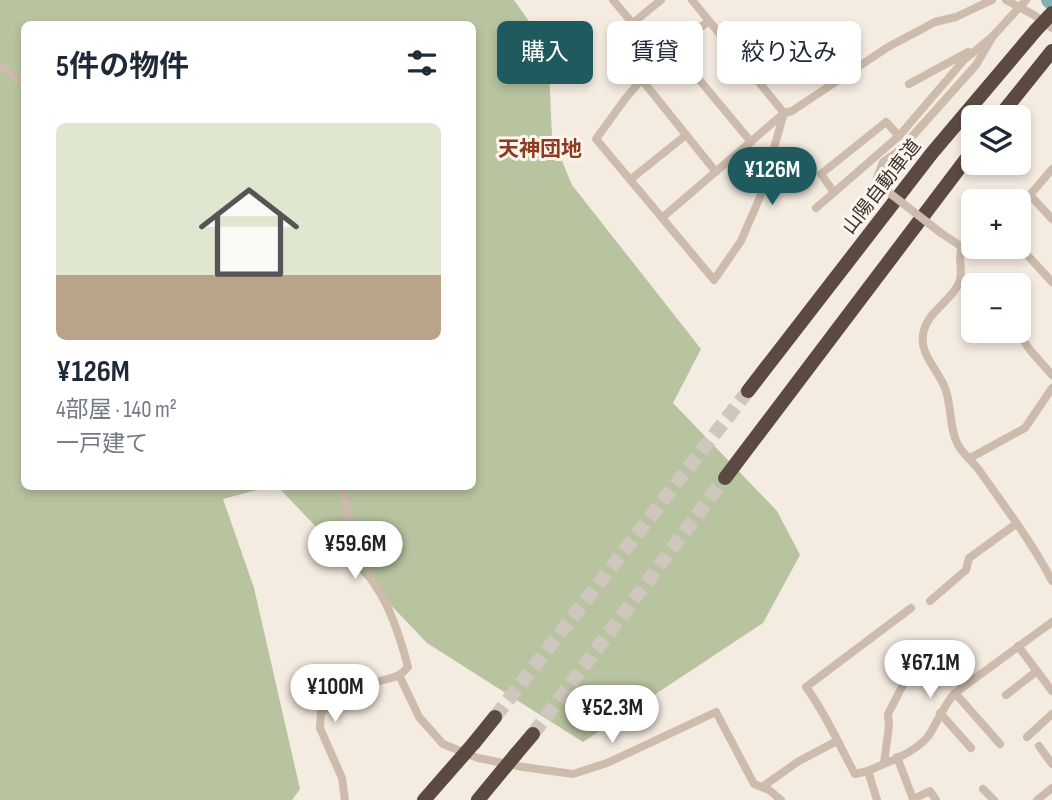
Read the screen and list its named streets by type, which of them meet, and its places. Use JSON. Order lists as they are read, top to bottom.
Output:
{
  "streets": {
    "highway": ["山陽自動車道"]
  },
  "districts": ["天神団地"],
  "page": {
    "chip": ["購入", "賃貸", "絞り込み"],
    "heading": "5件の物件",
    "map_buttons": ["+", "−"],
    "list": [
      {
        "name": "¥126M",
        "note": "4部屋 · 140 m² · 一戸建て"
      }
    ],
    "price": [
      "¥126M",
      "¥59.6M",
      "¥67.1M",
      "¥100M",
      "¥52.3M"
    ]
  }
}
